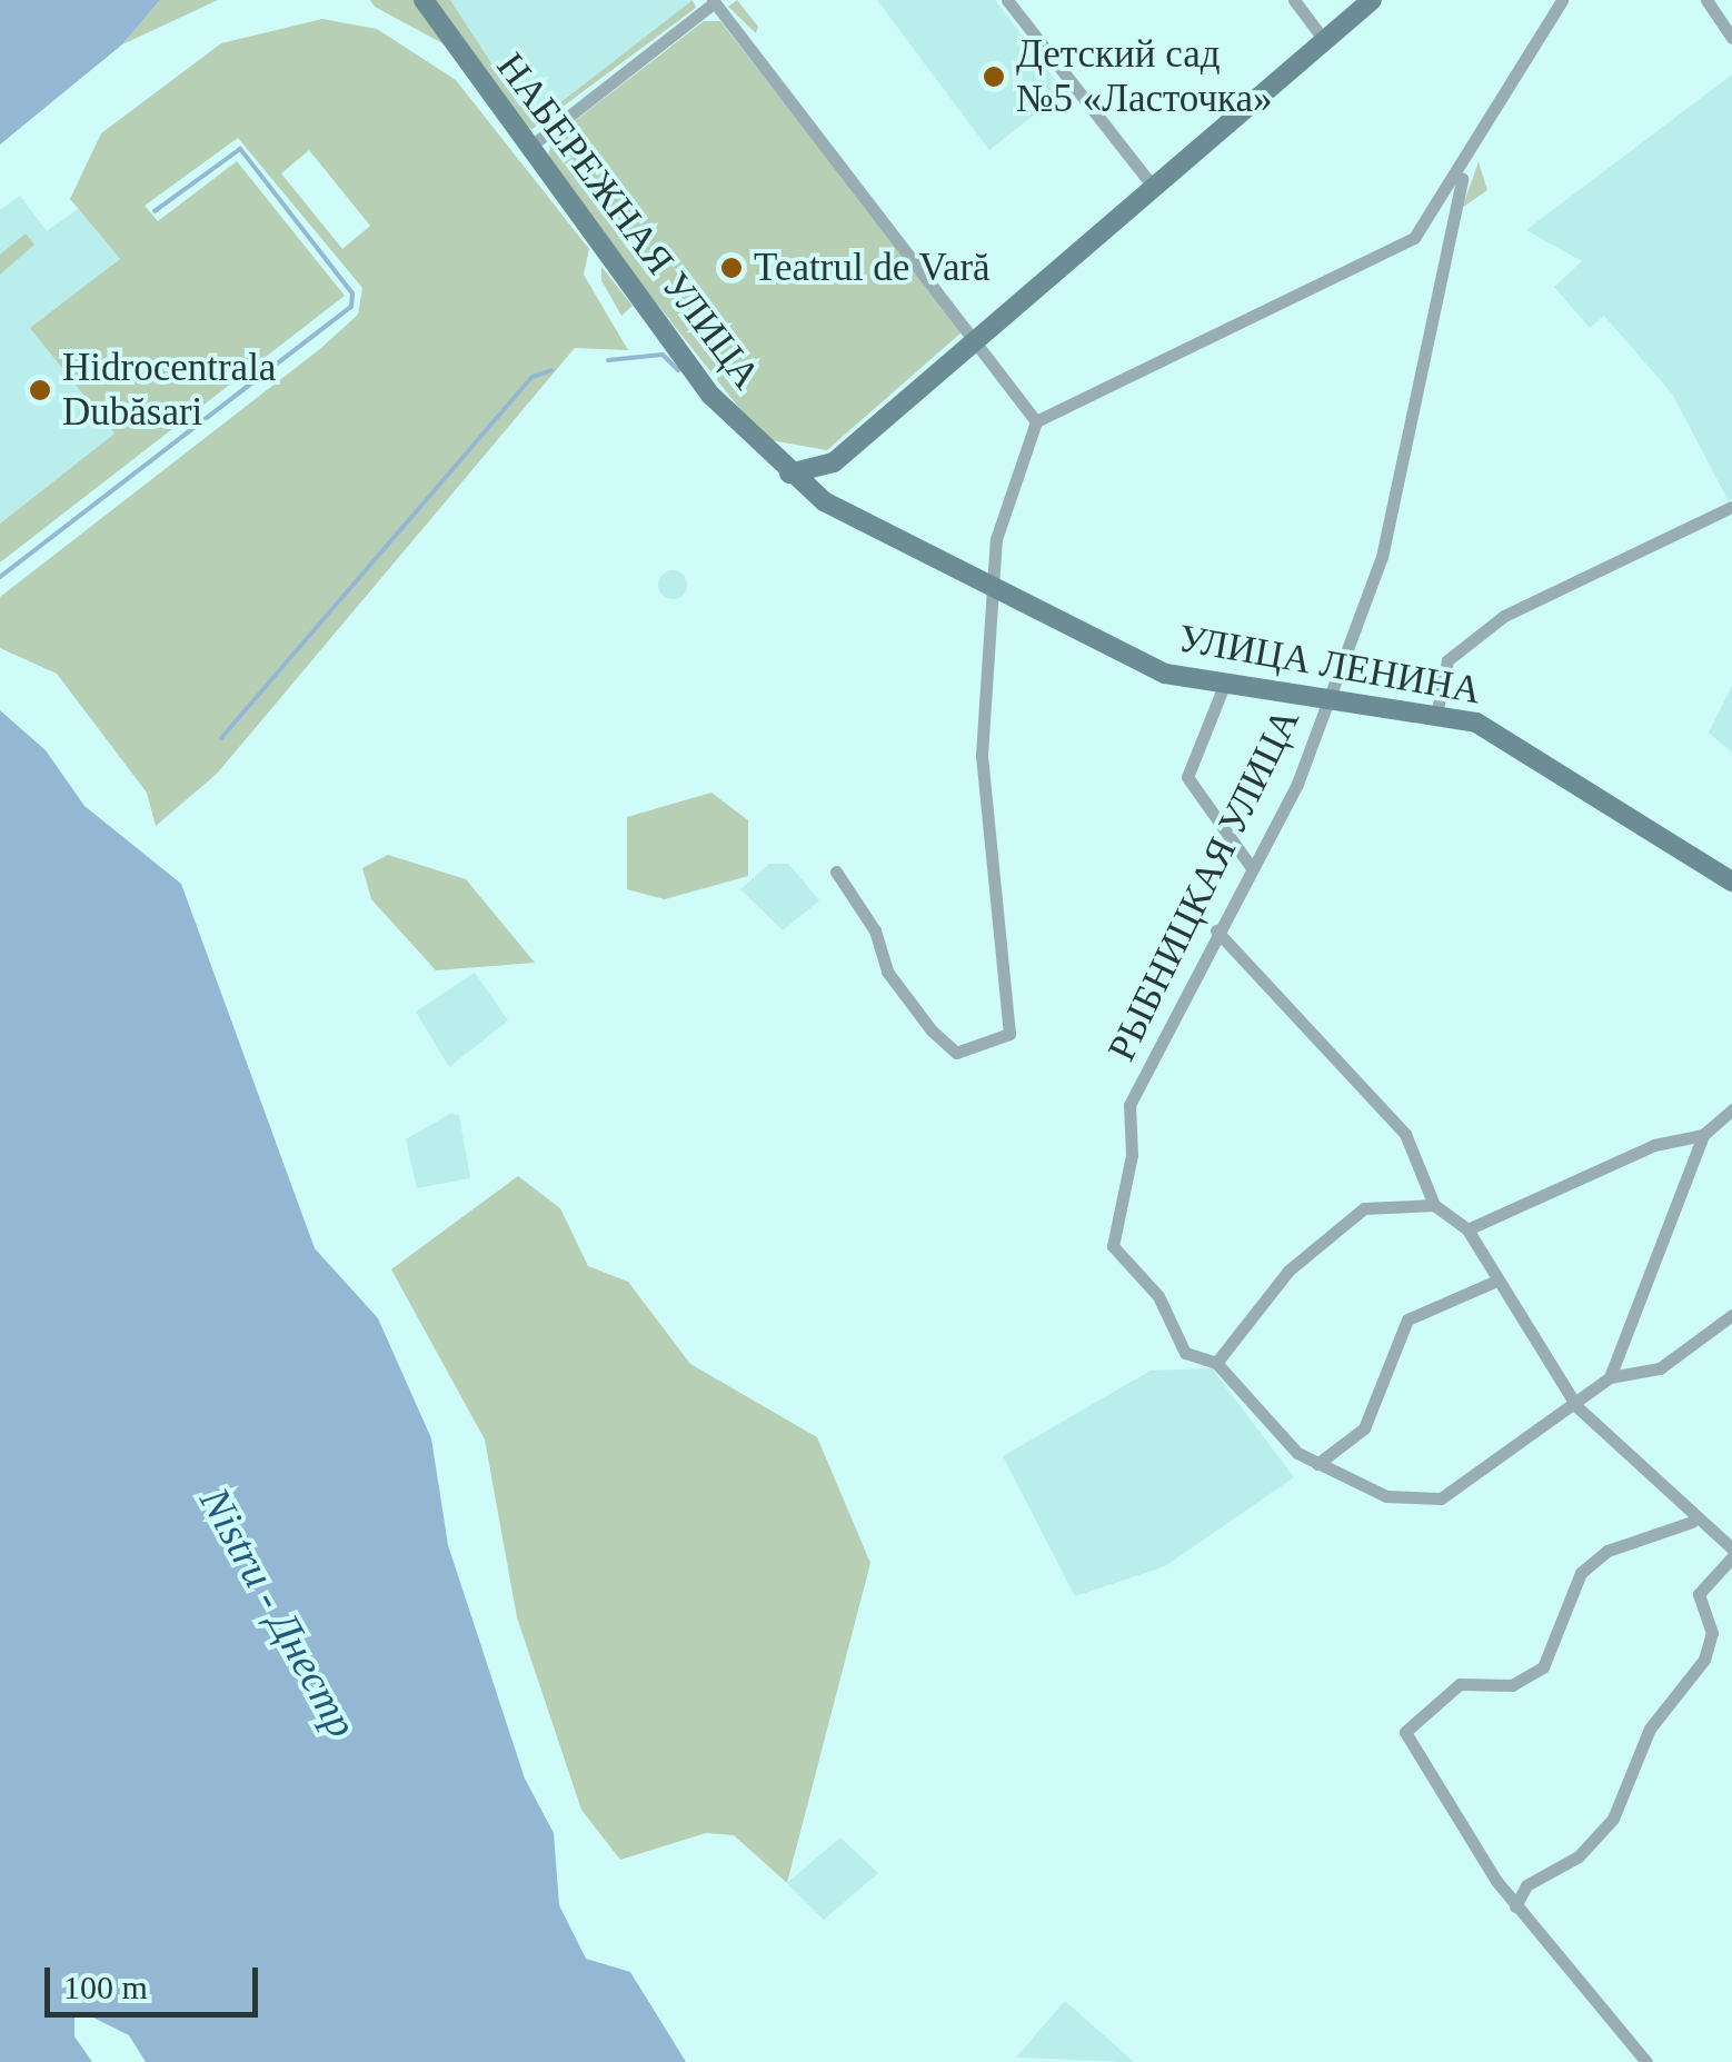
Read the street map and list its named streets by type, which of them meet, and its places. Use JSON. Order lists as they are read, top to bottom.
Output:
{
  "streets": {
    "street": ["НАБЕРЕЖНАЯ УЛИЦА", "УЛИЦА ЛЕНИНА", "РЫБНИЦКАЯ УЛИЦА"]
  },
  "crossings": [
    ["НАБЕРЕЖНАЯ УЛИЦА", "УЛИЦА ЛЕНИНА"],
    ["УЛИЦА ЛЕНИНА", "РЫБНИЦКАЯ УЛИЦА"]
  ],
  "water": ["Nistru - Днестр"],
  "places": ["Детский сад №5 «Ласточка»", "Teatrul de Vară", "Hidrocentrala Dubăsari"],
  "scale_bar": "100 m"
}
